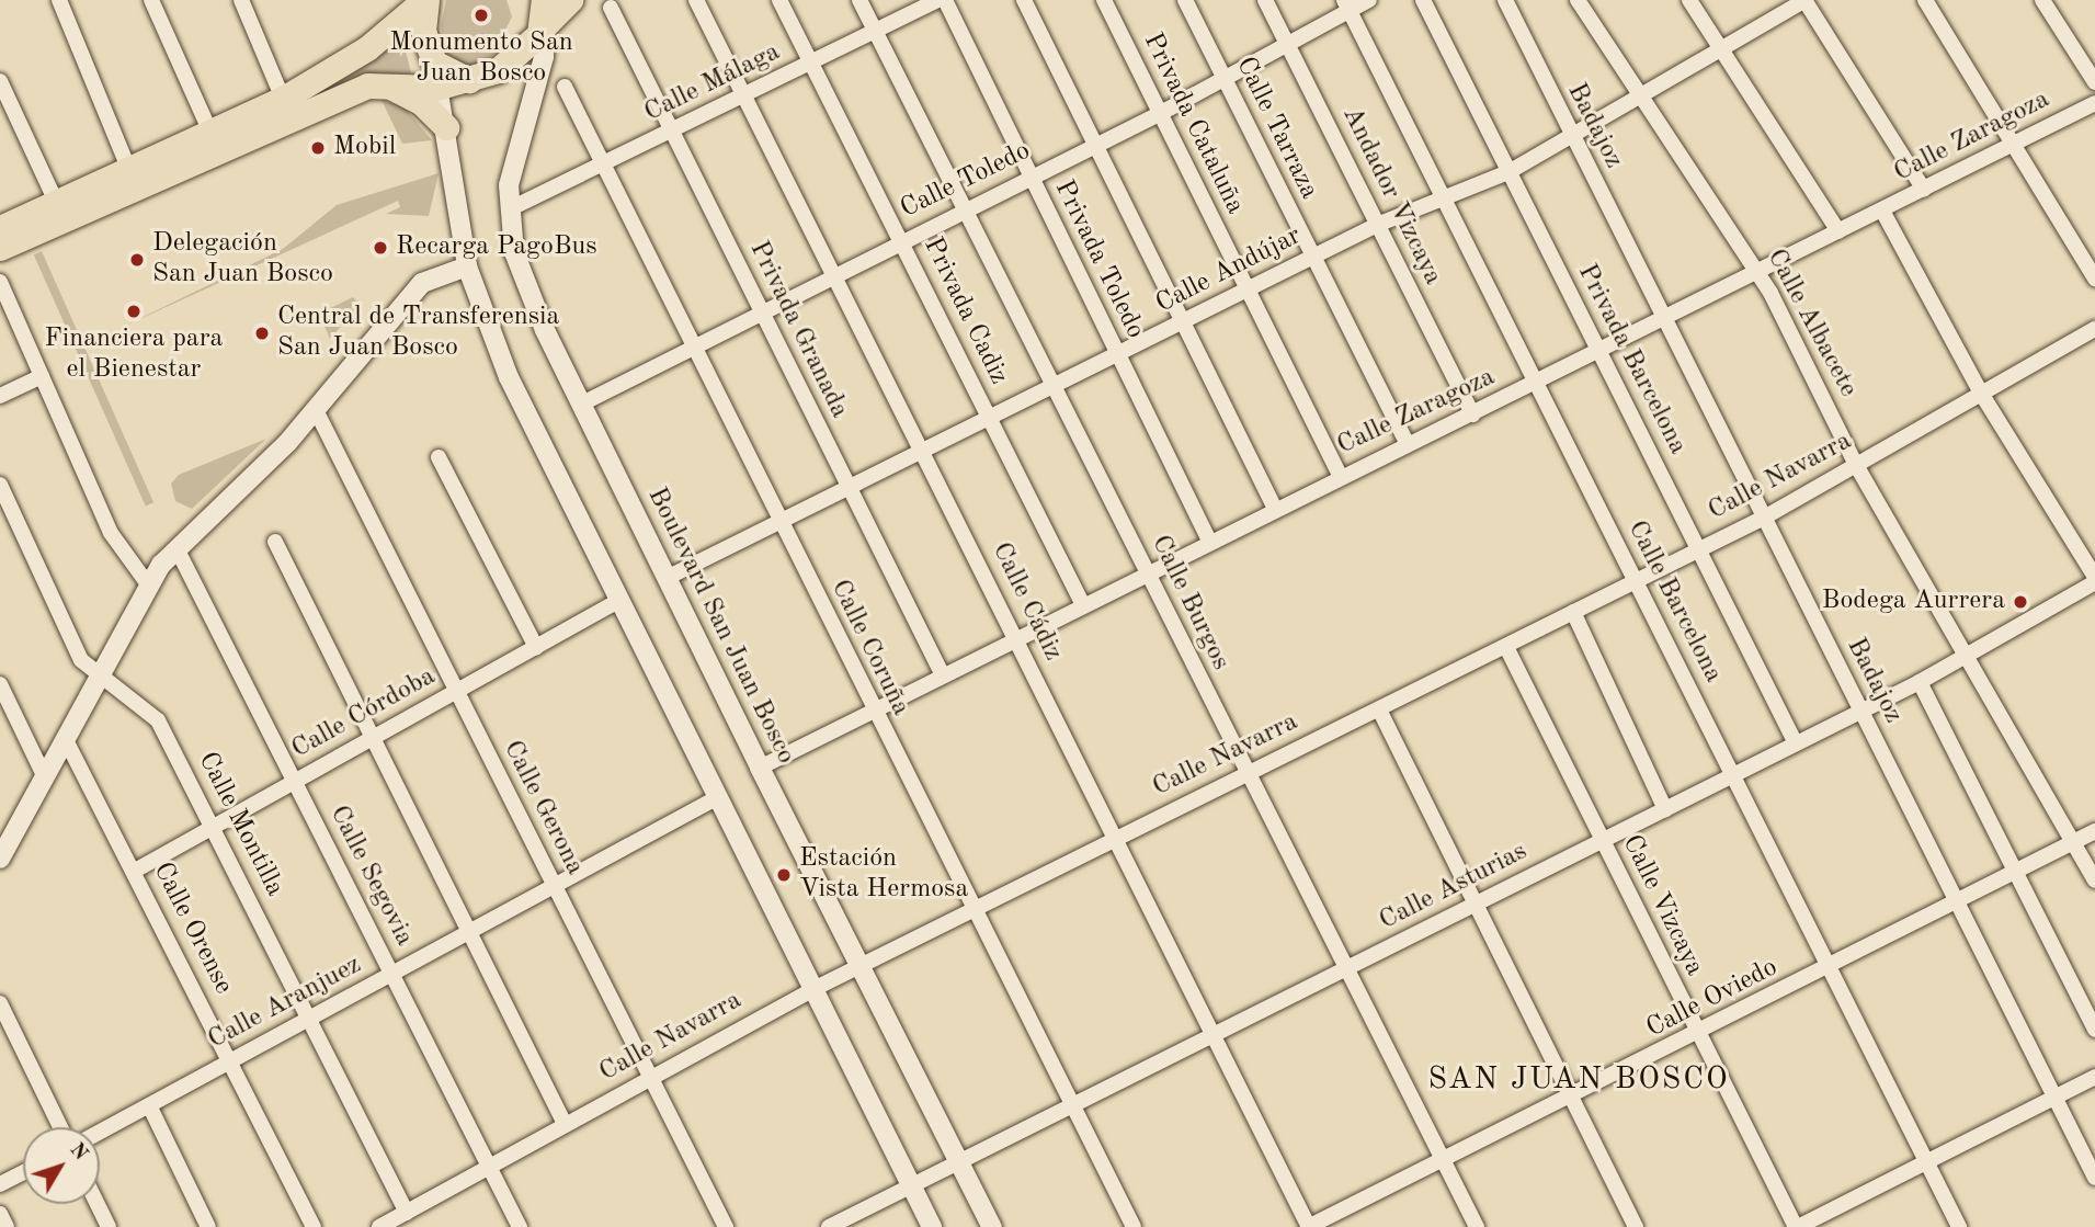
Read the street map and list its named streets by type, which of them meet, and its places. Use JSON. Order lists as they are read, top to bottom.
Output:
{
  "streets": {
    "street": [
      "Calle Málaga",
      "Privada Cataluña",
      "Badajoz",
      "Calle Tarraza",
      "Calle Zaragoza",
      "Calle Toledo",
      "Andador Vizcaya",
      "Privada Toledo",
      "Calle Andújar",
      "Privada Cadiz",
      "Calle Albacete",
      "Privada Granada",
      "Privada Barcelona",
      "Calle Navarra",
      "Calle Cádiz",
      "Calle Barcelona",
      "Calle Burgos",
      "Boulevard San Juan Bosco",
      "Calle Coruña",
      "Calle Córdoba",
      "Calle Gerona",
      "Calle Montilla",
      "Calle Segovia",
      "Calle Asturias",
      "Calle Vizcaya",
      "Calle Orense",
      "Calle Oviedo",
      "Calle Aranjuez"
    ]
  },
  "crossings": [
    ["Calle Málaga", "Privada Cadiz"],
    ["Calle Málaga", "Privada Granada"],
    ["Calle Málaga", "Calle Cádiz"],
    ["Calle Málaga", "Calle Burgos"],
    ["Calle Málaga", "Boulevard San Juan Bosco"],
    ["Calle Málaga", "Calle Coruña"],
    ["Privada Cataluña", "Calle Zaragoza"],
    ["Privada Cataluña", "Calle Toledo"],
    ["Privada Cataluña", "Calle Andújar"],
    ["Badajoz", "Calle Zaragoza"],
    ["Badajoz", "Calle Andújar"],
    ["Badajoz", "Calle Navarra"],
    ["Badajoz", "Calle Asturias"],
    ["Badajoz", "Calle Oviedo"],
    ["Calle Tarraza", "Calle Zaragoza"],
    ["Calle Tarraza", "Calle Toledo"],
    ["Calle Tarraza", "Calle Andújar"],
    ["Calle Zaragoza", "Andador Vizcaya"],
    ["Calle Zaragoza", "Privada Toledo"],
    ["Calle Zaragoza", "Privada Cadiz"],
    ["Calle Zaragoza", "Calle Albacete"],
    ["Calle Zaragoza", "Privada Granada"],
    ["Calle Zaragoza", "Privada Barcelona"],
    ["Calle Zaragoza", "Calle Cádiz"],
    ["Calle Zaragoza", "Calle Barcelona"],
    ["Calle Zaragoza", "Calle Burgos"],
    ["Calle Zaragoza", "Boulevard San Juan Bosco"],
    ["Calle Zaragoza", "Calle Coruña"],
    ["Calle Toledo", "Andador Vizcaya"],
    ["Calle Toledo", "Privada Toledo"],
    ["Calle Toledo", "Privada Cadiz"],
    ["Calle Toledo", "Privada Granada"],
    ["Calle Toledo", "Calle Cádiz"],
    ["Calle Toledo", "Calle Barcelona"],
    ["Calle Toledo", "Calle Burgos"],
    ["Calle Toledo", "Boulevard San Juan Bosco"],
    ["Calle Toledo", "Calle Coruña"],
    ["Andador Vizcaya", "Calle Andújar"],
    ["Privada Toledo", "Calle Andújar"],
    ["Calle Andújar", "Privada Cadiz"],
    ["Calle Andújar", "Calle Albacete"],
    ["Calle Andújar", "Privada Granada"],
    ["Calle Andújar", "Privada Barcelona"],
    ["Calle Andújar", "Calle Cádiz"],
    ["Calle Andújar", "Calle Barcelona"],
    ["Calle Andújar", "Calle Burgos"],
    ["Calle Andújar", "Boulevard San Juan Bosco"],
    ["Calle Andújar", "Calle Coruña"],
    ["Calle Albacete", "Calle Navarra"],
    ["Calle Albacete", "Calle Asturias"],
    ["Calle Albacete", "Calle Oviedo"],
    ["Privada Barcelona", "Calle Navarra"],
    ["Privada Barcelona", "Calle Asturias"],
    ["Calle Navarra", "Calle Cádiz"],
    ["Calle Navarra", "Calle Barcelona"],
    ["Calle Navarra", "Calle Burgos"],
    ["Calle Navarra", "Boulevard San Juan Bosco"],
    ["Calle Navarra", "Calle Coruña"],
    ["Calle Navarra", "Calle Gerona"],
    ["Calle Navarra", "Calle Montilla"],
    ["Calle Navarra", "Calle Segovia"],
    ["Calle Navarra", "Calle Vizcaya"],
    ["Calle Cádiz", "Calle Asturias"],
    ["Calle Cádiz", "Calle Oviedo"],
    ["Calle Barcelona", "Calle Asturias"],
    ["Calle Barcelona", "Calle Oviedo"],
    ["Calle Burgos", "Calle Asturias"],
    ["Calle Burgos", "Calle Oviedo"],
    ["Boulevard San Juan Bosco", "Calle Asturias"],
    ["Calle Coruña", "Calle Asturias"],
    ["Calle Córdoba", "Calle Gerona"],
    ["Calle Córdoba", "Calle Montilla"],
    ["Calle Córdoba", "Calle Segovia"],
    ["Calle Córdoba", "Calle Orense"],
    ["Calle Gerona", "Calle Aranjuez"],
    ["Calle Montilla", "Calle Aranjuez"],
    ["Calle Segovia", "Calle Aranjuez"],
    ["Calle Asturias", "Calle Vizcaya"],
    ["Calle Vizcaya", "Calle Oviedo"],
    ["Calle Orense", "Calle Aranjuez"]
  ],
  "districts": ["SAN JUAN BOSCO"],
  "places": [
    "Monumento San Juan Bosco",
    "Mobil",
    "Recarga PagoBus",
    "Delegación San Juan Bosco",
    "Financiera para el Bienestar",
    "Central de Transferensia San Juan Bosco",
    "Bodega Aurrera",
    "Estación Vista Hermosa"
  ],
  "north": "top right"
}
